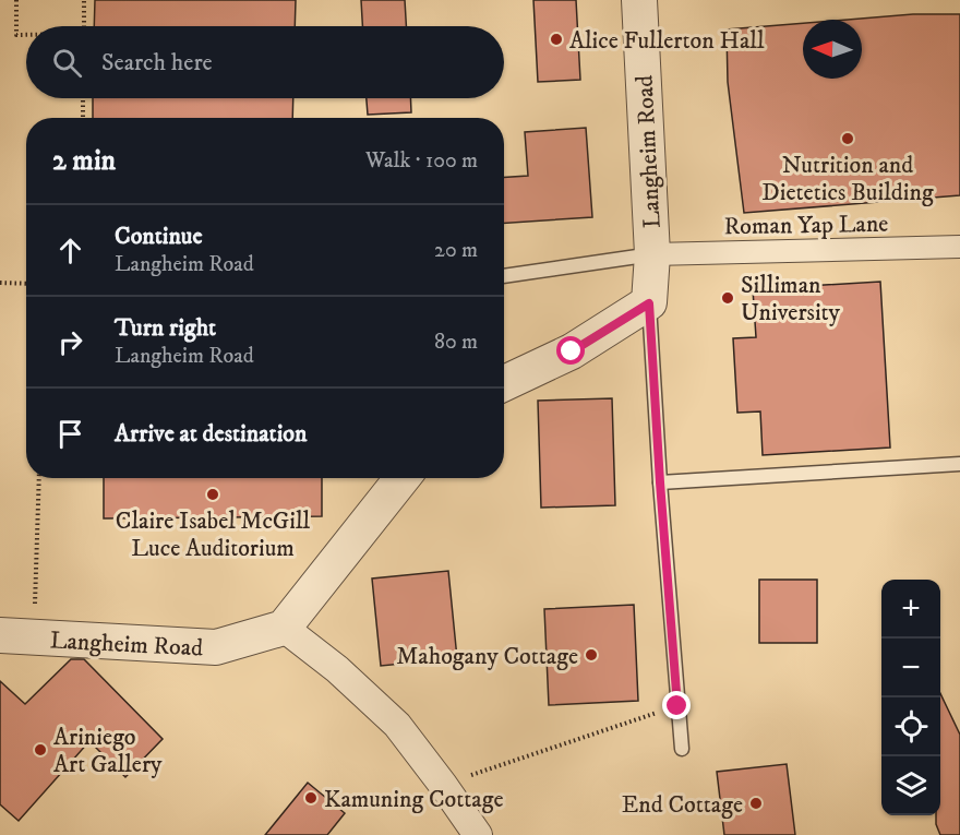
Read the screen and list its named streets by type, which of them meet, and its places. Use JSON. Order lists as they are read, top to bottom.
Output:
{
  "streets": {
    "street": ["Langheim Road", "Roman Yap Lane"]
  },
  "crossings": [
    ["Langheim Road", "Roman Yap Lane"]
  ],
  "places": [
    "Alice Fullerton Hall",
    "Nutrition and Dietetics Building",
    "Silliman University",
    "Claire Isabel McGill Luce Auditorium",
    "Mahogany Cottage",
    "Ariniego Art Gallery",
    "Kamuning Cottage",
    "End Cottage"
  ],
  "north": "left",
  "page": {
    "search": "Search here",
    "heading": ["2 min", "Walk · 100 m"],
    "list": [
      ["Continue", "Langheim Road", "20 m"],
      ["Turn right", "Langheim Road", "80 m"],
      "Arrive at destination"
    ],
    "map_buttons": ["+", "−"]
  }
}
